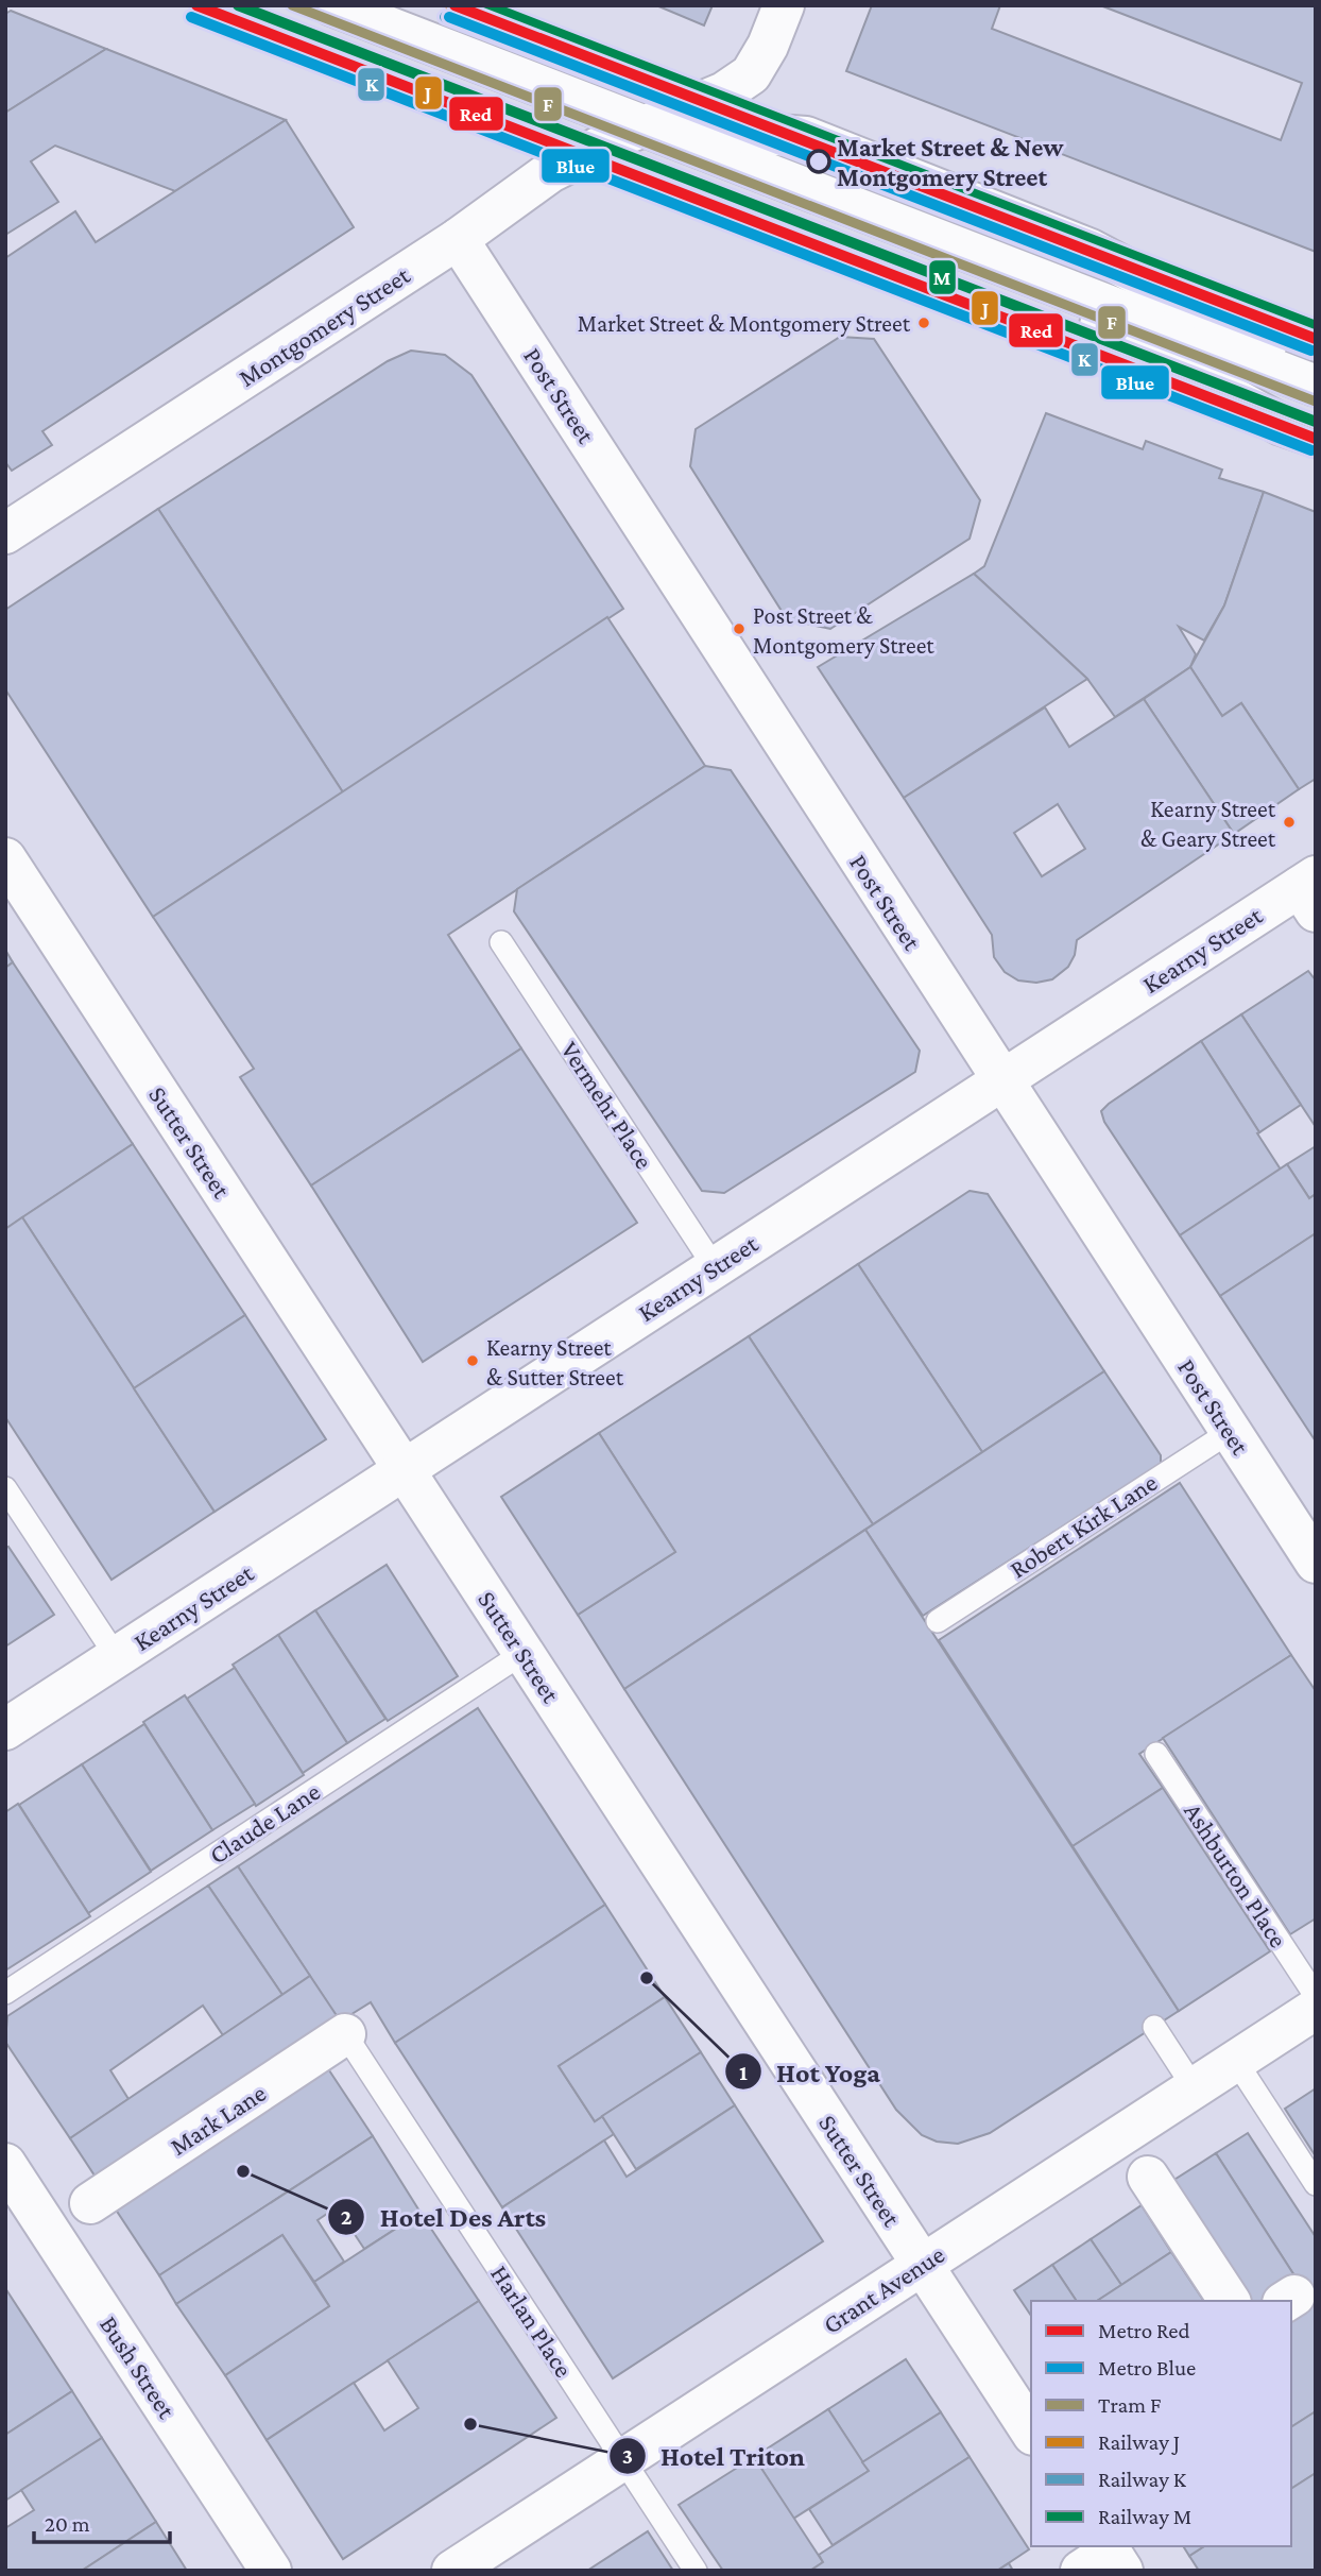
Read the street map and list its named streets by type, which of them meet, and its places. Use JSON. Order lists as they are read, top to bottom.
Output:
{
  "streets": {
    "street": [
      "Montgomery Street",
      "Post Street",
      "Kearny Street",
      "Sutter Street",
      "Mark Lane",
      "Grant Avenue",
      "Bush Street"
    ],
    "lane": [
      "Vermehr Place",
      "Robert Kirk Lane",
      "Claude Lane",
      "Ashburton Place",
      "Harlan Place"
    ]
  },
  "crossings": [
    ["Montgomery Street", "Post Street"],
    ["Post Street", "Kearny Street"],
    ["Post Street", "Robert Kirk Lane"],
    ["Kearny Street", "Vermehr Place"],
    ["Kearny Street", "Sutter Street"],
    ["Sutter Street", "Claude Lane"],
    ["Sutter Street", "Grant Avenue"],
    ["Mark Lane", "Harlan Place"],
    ["Grant Avenue", "Harlan Place"]
  ],
  "places": [
    "Market Street & New Montgomery Street",
    "Market Street & Montgomery Street",
    "Post Street & Montgomery Street",
    "Kearny Street & Geary Street",
    "Kearny Street & Sutter Street",
    "Hot Yoga",
    "Hotel Des Arts",
    "Hotel Triton"
  ],
  "lines": [
    "metro line Red",
    "tram line F",
    "rail line J",
    "rail line M",
    "metro line Blue",
    "rail line K"
  ],
  "legend": [
    "Metro Red",
    "Metro Blue",
    "Tram F",
    "Railway J",
    "Railway K",
    "Railway M"
  ],
  "scale_bar": "20 m"
}
